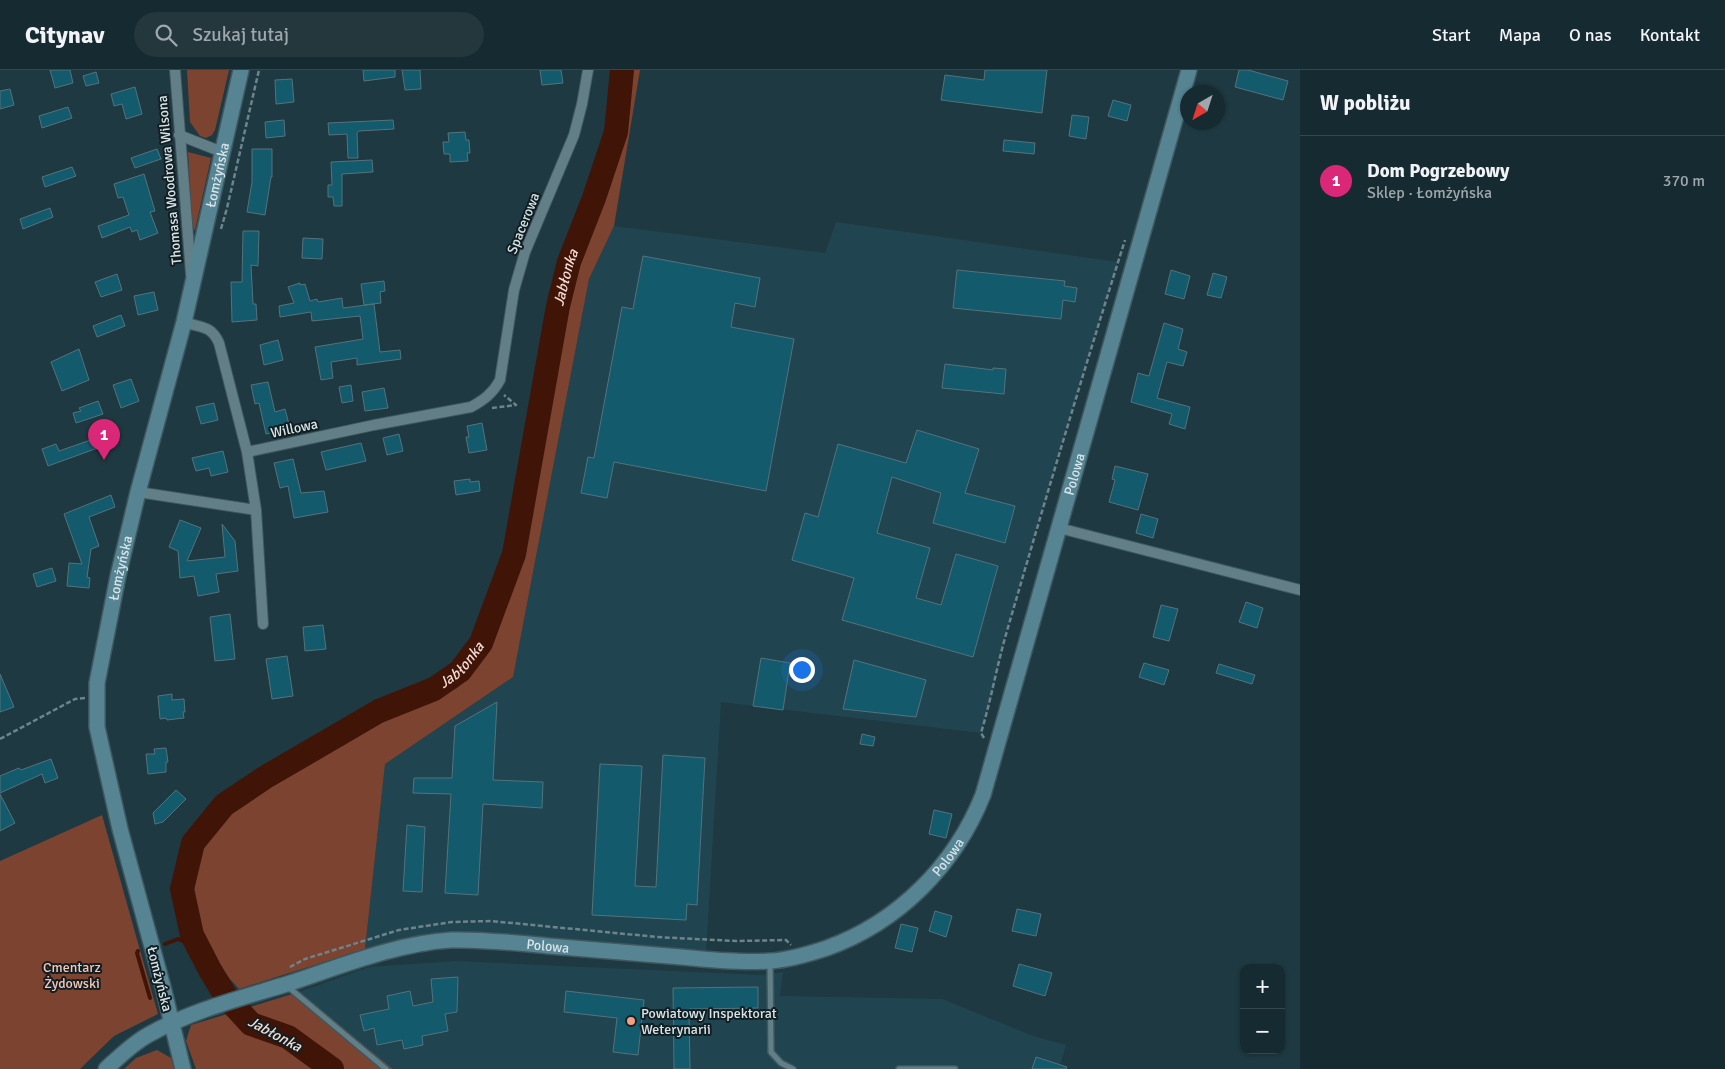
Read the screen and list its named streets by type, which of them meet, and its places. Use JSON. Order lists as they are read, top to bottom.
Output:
{
  "streets": {
    "street": [
      "Łomżyńska",
      "Thomasa Woodrowa Wilsona",
      "Spacerowa",
      "Willowa",
      "Polowa"
    ]
  },
  "crossings": [
    ["Łomżyńska", "Thomasa Woodrowa Wilsona"],
    ["Łomżyńska", "Polowa"],
    ["Spacerowa", "Willowa"]
  ],
  "water": ["Jabłonka"],
  "parks": ["Cmentarz Żydowski"],
  "places": ["Powiatowy Inspektorat Weterynarii"],
  "north": "bottom left",
  "page": {
    "header": "Citynav",
    "search": "Szukaj tutaj",
    "nav": [
      "Start",
      "Mapa",
      "O nas",
      "Kontakt"
    ],
    "heading": "W pobliżu",
    "list": [
      {
        "mark": "1",
        "name": "Dom Pogrzebowy",
        "note": "Sklep · Łomżyńska",
        "value": "370 m"
      }
    ],
    "pins": "1",
    "map_buttons": ["+", "−"]
  }
}
